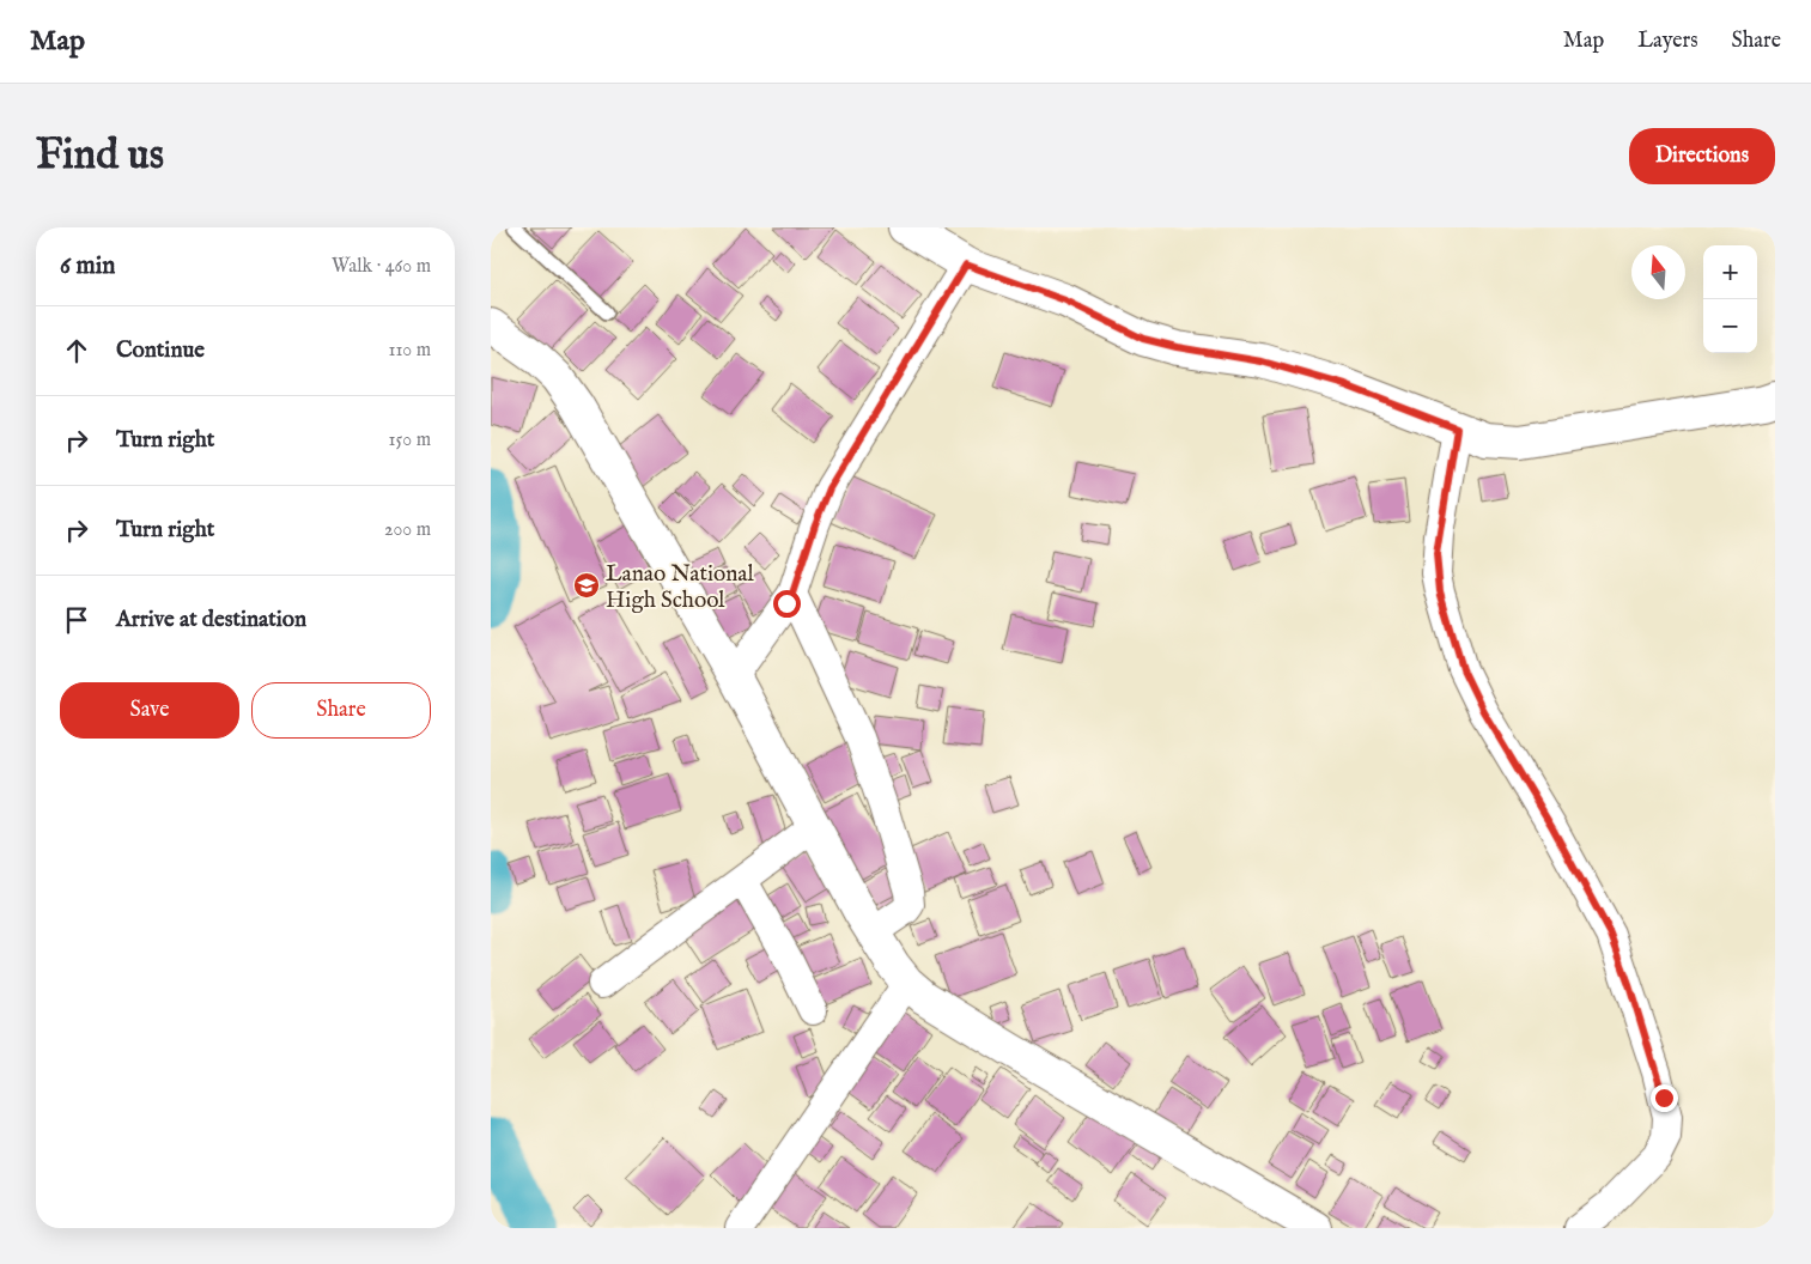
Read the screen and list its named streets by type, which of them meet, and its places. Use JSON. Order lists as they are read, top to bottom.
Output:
{
  "places": {
    "school or university": ["Lanao National High School"]
  },
  "north": "top",
  "page": {
    "header": "Map",
    "nav": ["Map", "Layers", "Share"],
    "buttons": [
      "Directions",
      ["Save", "Share"]
    ],
    "title": "Find us",
    "heading": ["6 min", "Walk · 460 m"],
    "map_buttons": ["+", "−"],
    "list": [
      ["Continue", "110 m"],
      ["Turn right", "150 m"],
      ["Turn right", "200 m"],
      "Arrive at destination"
    ]
  }
}
